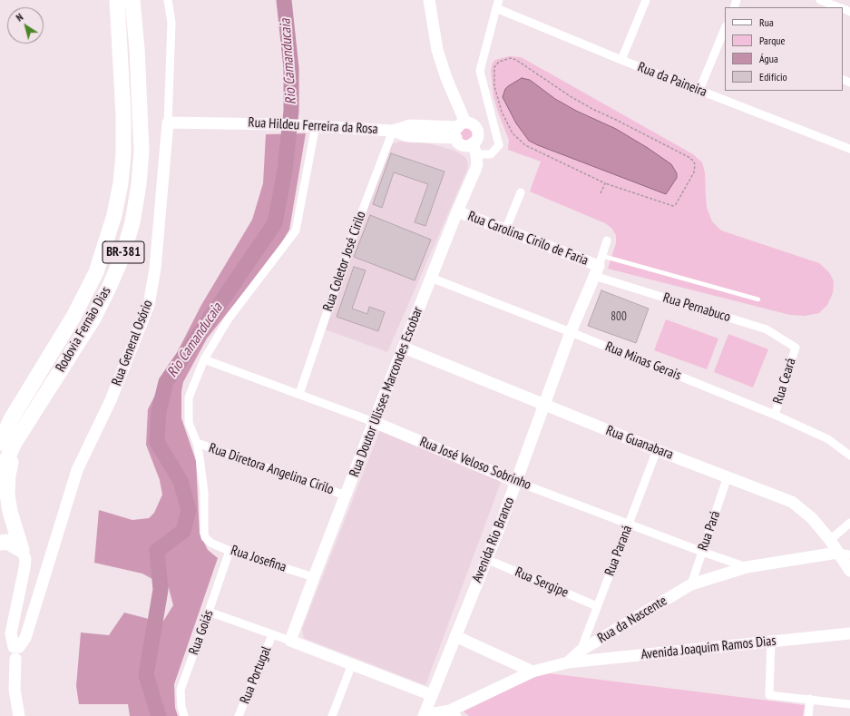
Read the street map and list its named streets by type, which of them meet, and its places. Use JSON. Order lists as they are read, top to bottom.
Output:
{
  "streets": {
    "highway": ["BR-381", "Rodovia Fernão Dias"],
    "street": [
      "Rua da Paineira",
      "Rua Hildeu Ferreira da Rosa",
      "Rua Carolina Cirilo de Faria",
      "Rua Coletor José Cirilo",
      "Rua Pernabuco",
      "Rua General Osório",
      "Rua Minas Gerais",
      "Rua Ceará",
      "Rua Doutor Ulisses Marcondes Escobar",
      "Rua Guanabara",
      "Rua José Veloso Sobrinho",
      "Rua Diretora Angelina Cirilo",
      "Rua Pará",
      "Avenida Rio Branco",
      "Rua Paraná",
      "Rua Josefina",
      "Rua Sergipe",
      "Rua da Nascente",
      "Rua Goiás",
      "Avenida Joaquim Ramos Dias",
      "Rua Portugal"
    ]
  },
  "crossings": [
    ["Rua Hildeu Ferreira da Rosa", "Rua Coletor José Cirilo"],
    ["Rua Hildeu Ferreira da Rosa", "Rua General Osório"],
    ["Rua Hildeu Ferreira da Rosa", "Rua Doutor Ulisses Marcondes Escobar"],
    ["Rua Carolina Cirilo de Faria", "Rua Pernabuco"],
    ["Rua Carolina Cirilo de Faria", "Rua Doutor Ulisses Marcondes Escobar"],
    ["Rua Carolina Cirilo de Faria", "Avenida Rio Branco"],
    ["Rua Coletor José Cirilo", "Rua José Veloso Sobrinho"],
    ["Rua Pernabuco", "Rua Ceará"],
    ["Rua Pernabuco", "Avenida Rio Branco"],
    ["Rua Minas Gerais", "Rua Ceará"],
    ["Rua Minas Gerais", "Rua Doutor Ulisses Marcondes Escobar"],
    ["Rua Minas Gerais", "Avenida Rio Branco"],
    ["Rua Doutor Ulisses Marcondes Escobar", "Rua Guanabara"],
    ["Rua Doutor Ulisses Marcondes Escobar", "Rua José Veloso Sobrinho"],
    ["Rua Doutor Ulisses Marcondes Escobar", "Rua Diretora Angelina Cirilo"],
    ["Rua Doutor Ulisses Marcondes Escobar", "Rua Josefina"],
    ["Rua Guanabara", "Rua Pará"],
    ["Rua Guanabara", "Avenida Rio Branco"],
    ["Rua Guanabara", "Rua Paraná"],
    ["Rua Guanabara", "Rua da Nascente"],
    ["Rua José Veloso Sobrinho", "Rua Pará"],
    ["Rua José Veloso Sobrinho", "Avenida Rio Branco"],
    ["Rua José Veloso Sobrinho", "Rua Paraná"],
    ["Rua José Veloso Sobrinho", "Rua da Nascente"],
    ["Rua Diretora Angelina Cirilo", "Rua Josefina"],
    ["Rua Pará", "Rua da Nascente"],
    ["Avenida Rio Branco", "Rua Sergipe"],
    ["Avenida Rio Branco", "Rua da Nascente"],
    ["Rua Paraná", "Rua Sergipe"],
    ["Rua Paraná", "Rua da Nascente"],
    ["Rua Josefina", "Rua Goiás"],
    ["Rua da Nascente", "Avenida Joaquim Ramos Dias"]
  ],
  "water": ["Rio Camanducaia"],
  "house_numbers": ["800"],
  "legend": [
    "Rua",
    "Parque",
    "Água",
    "Edifício"
  ],
  "north": "top left"
}
